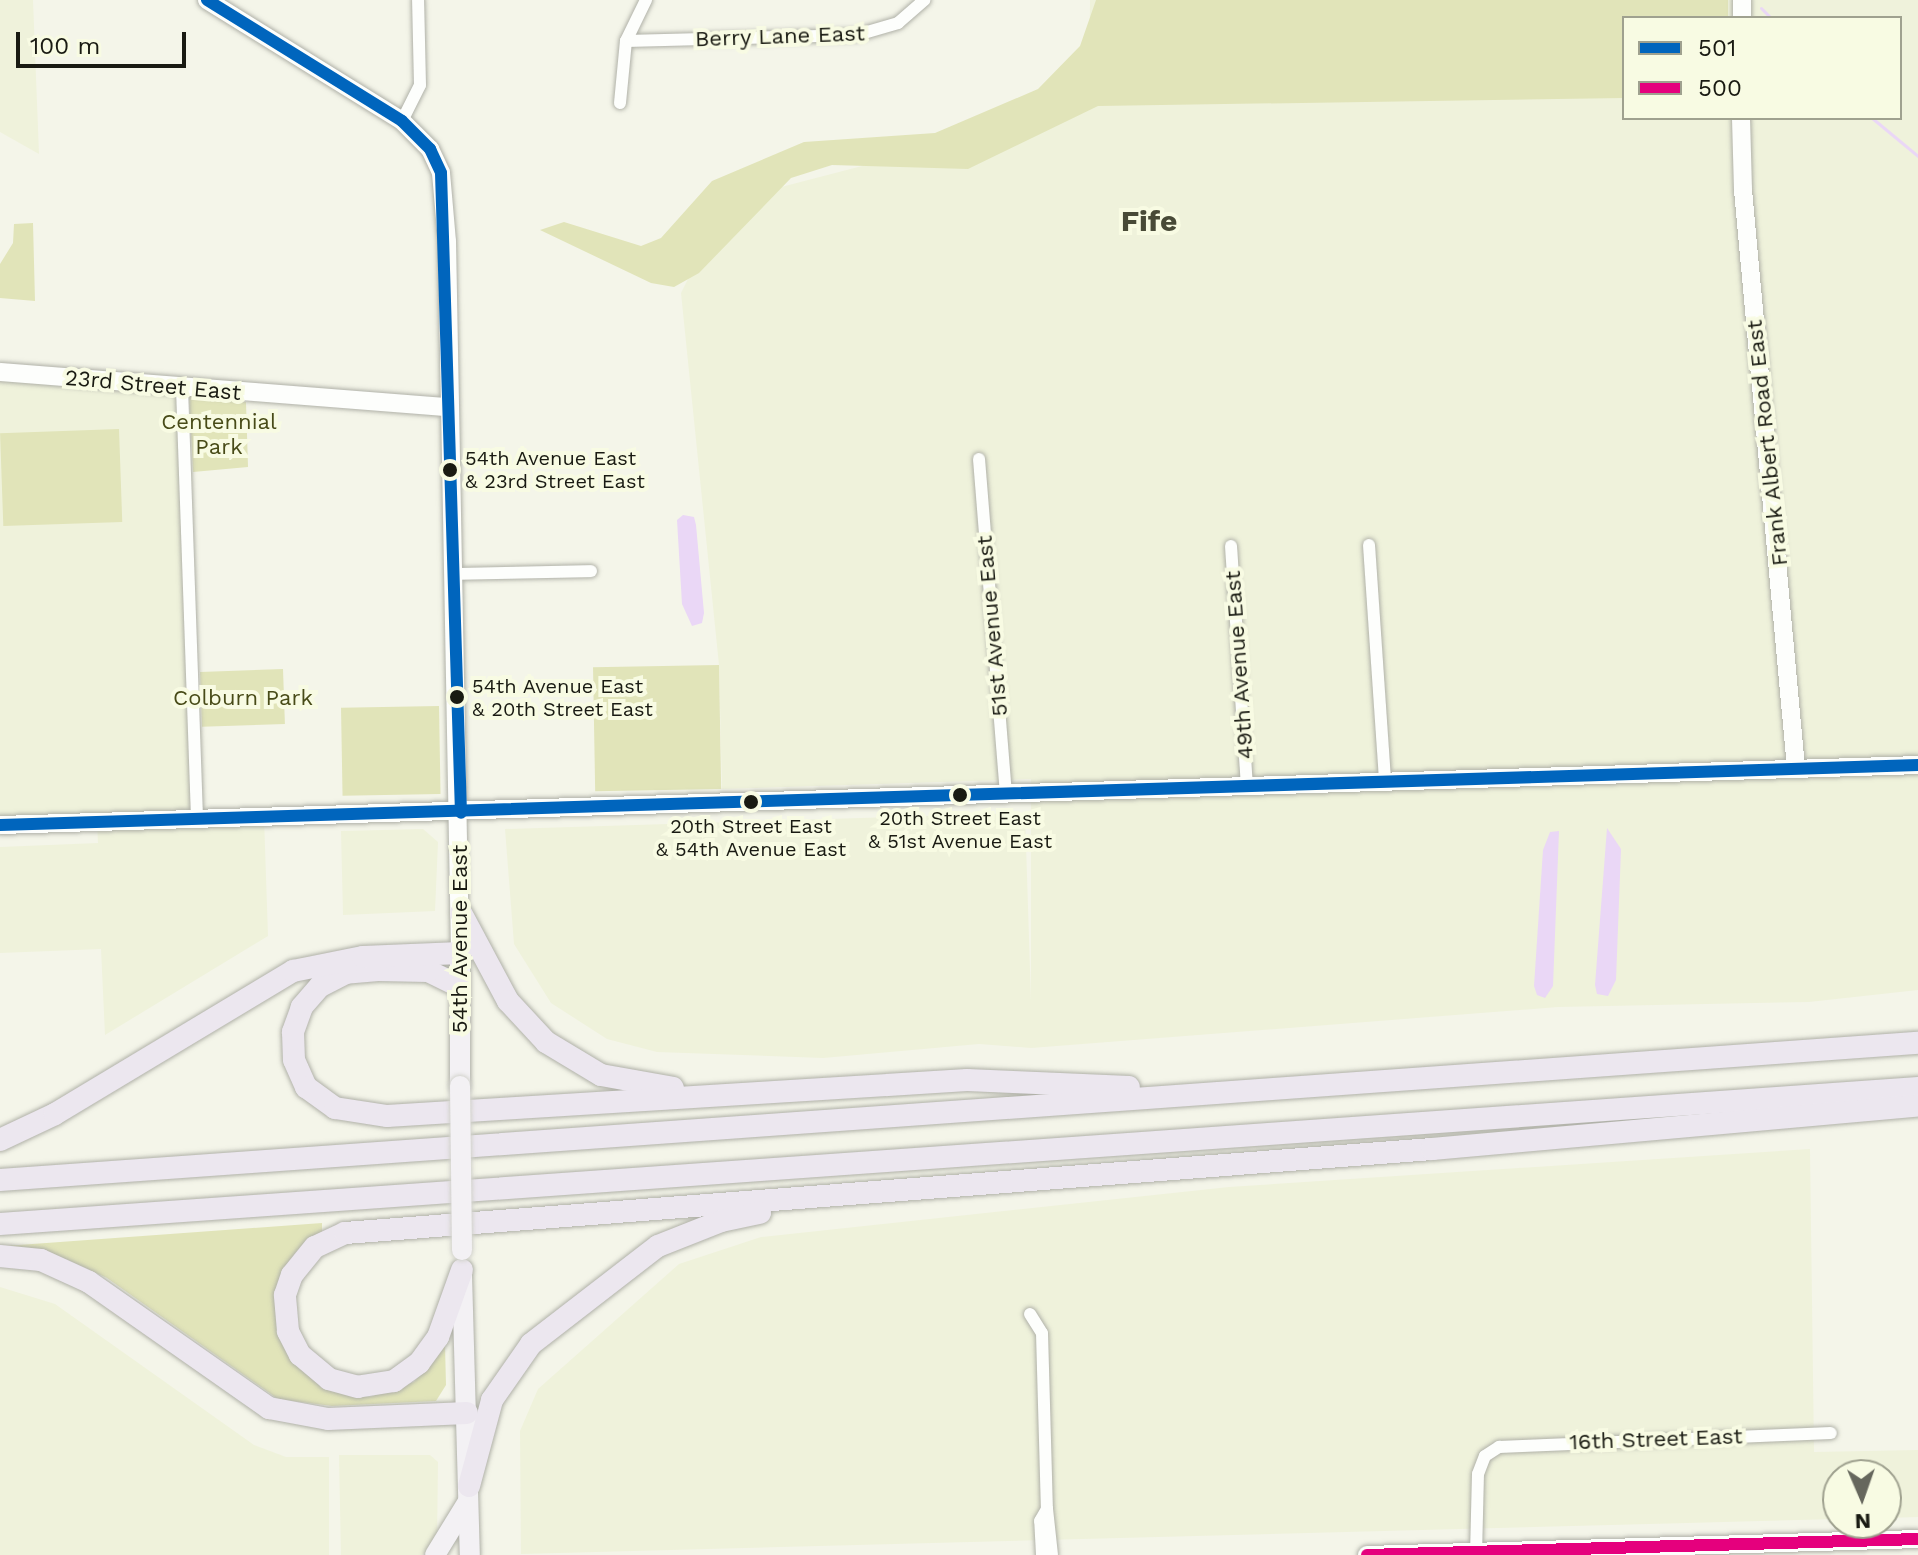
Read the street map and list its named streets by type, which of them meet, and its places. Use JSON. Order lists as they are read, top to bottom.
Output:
{
  "streets": {
    "main road": ["23rd Street East", "Frank Albert Road East", "54th Avenue East"],
    "street": [
      "Berry Lane East",
      "51st Avenue East",
      "49th Avenue East",
      "16th Street East"
    ]
  },
  "crossings": [
    ["23rd Street East", "54th Avenue East"]
  ],
  "districts": ["Fife"],
  "parks": ["Centennial Park", "Colburn Park"],
  "places": [
    "54th Avenue East & 23rd Street East",
    "54th Avenue East & 20th Street East",
    "20th Street East & 51st Avenue East",
    "20th Street East & 54th Avenue East"
  ],
  "lines": ["transit line 501", "transit line 500"],
  "legend": ["501", "500"],
  "scale_bar": "100 m",
  "north": "bottom"
}
